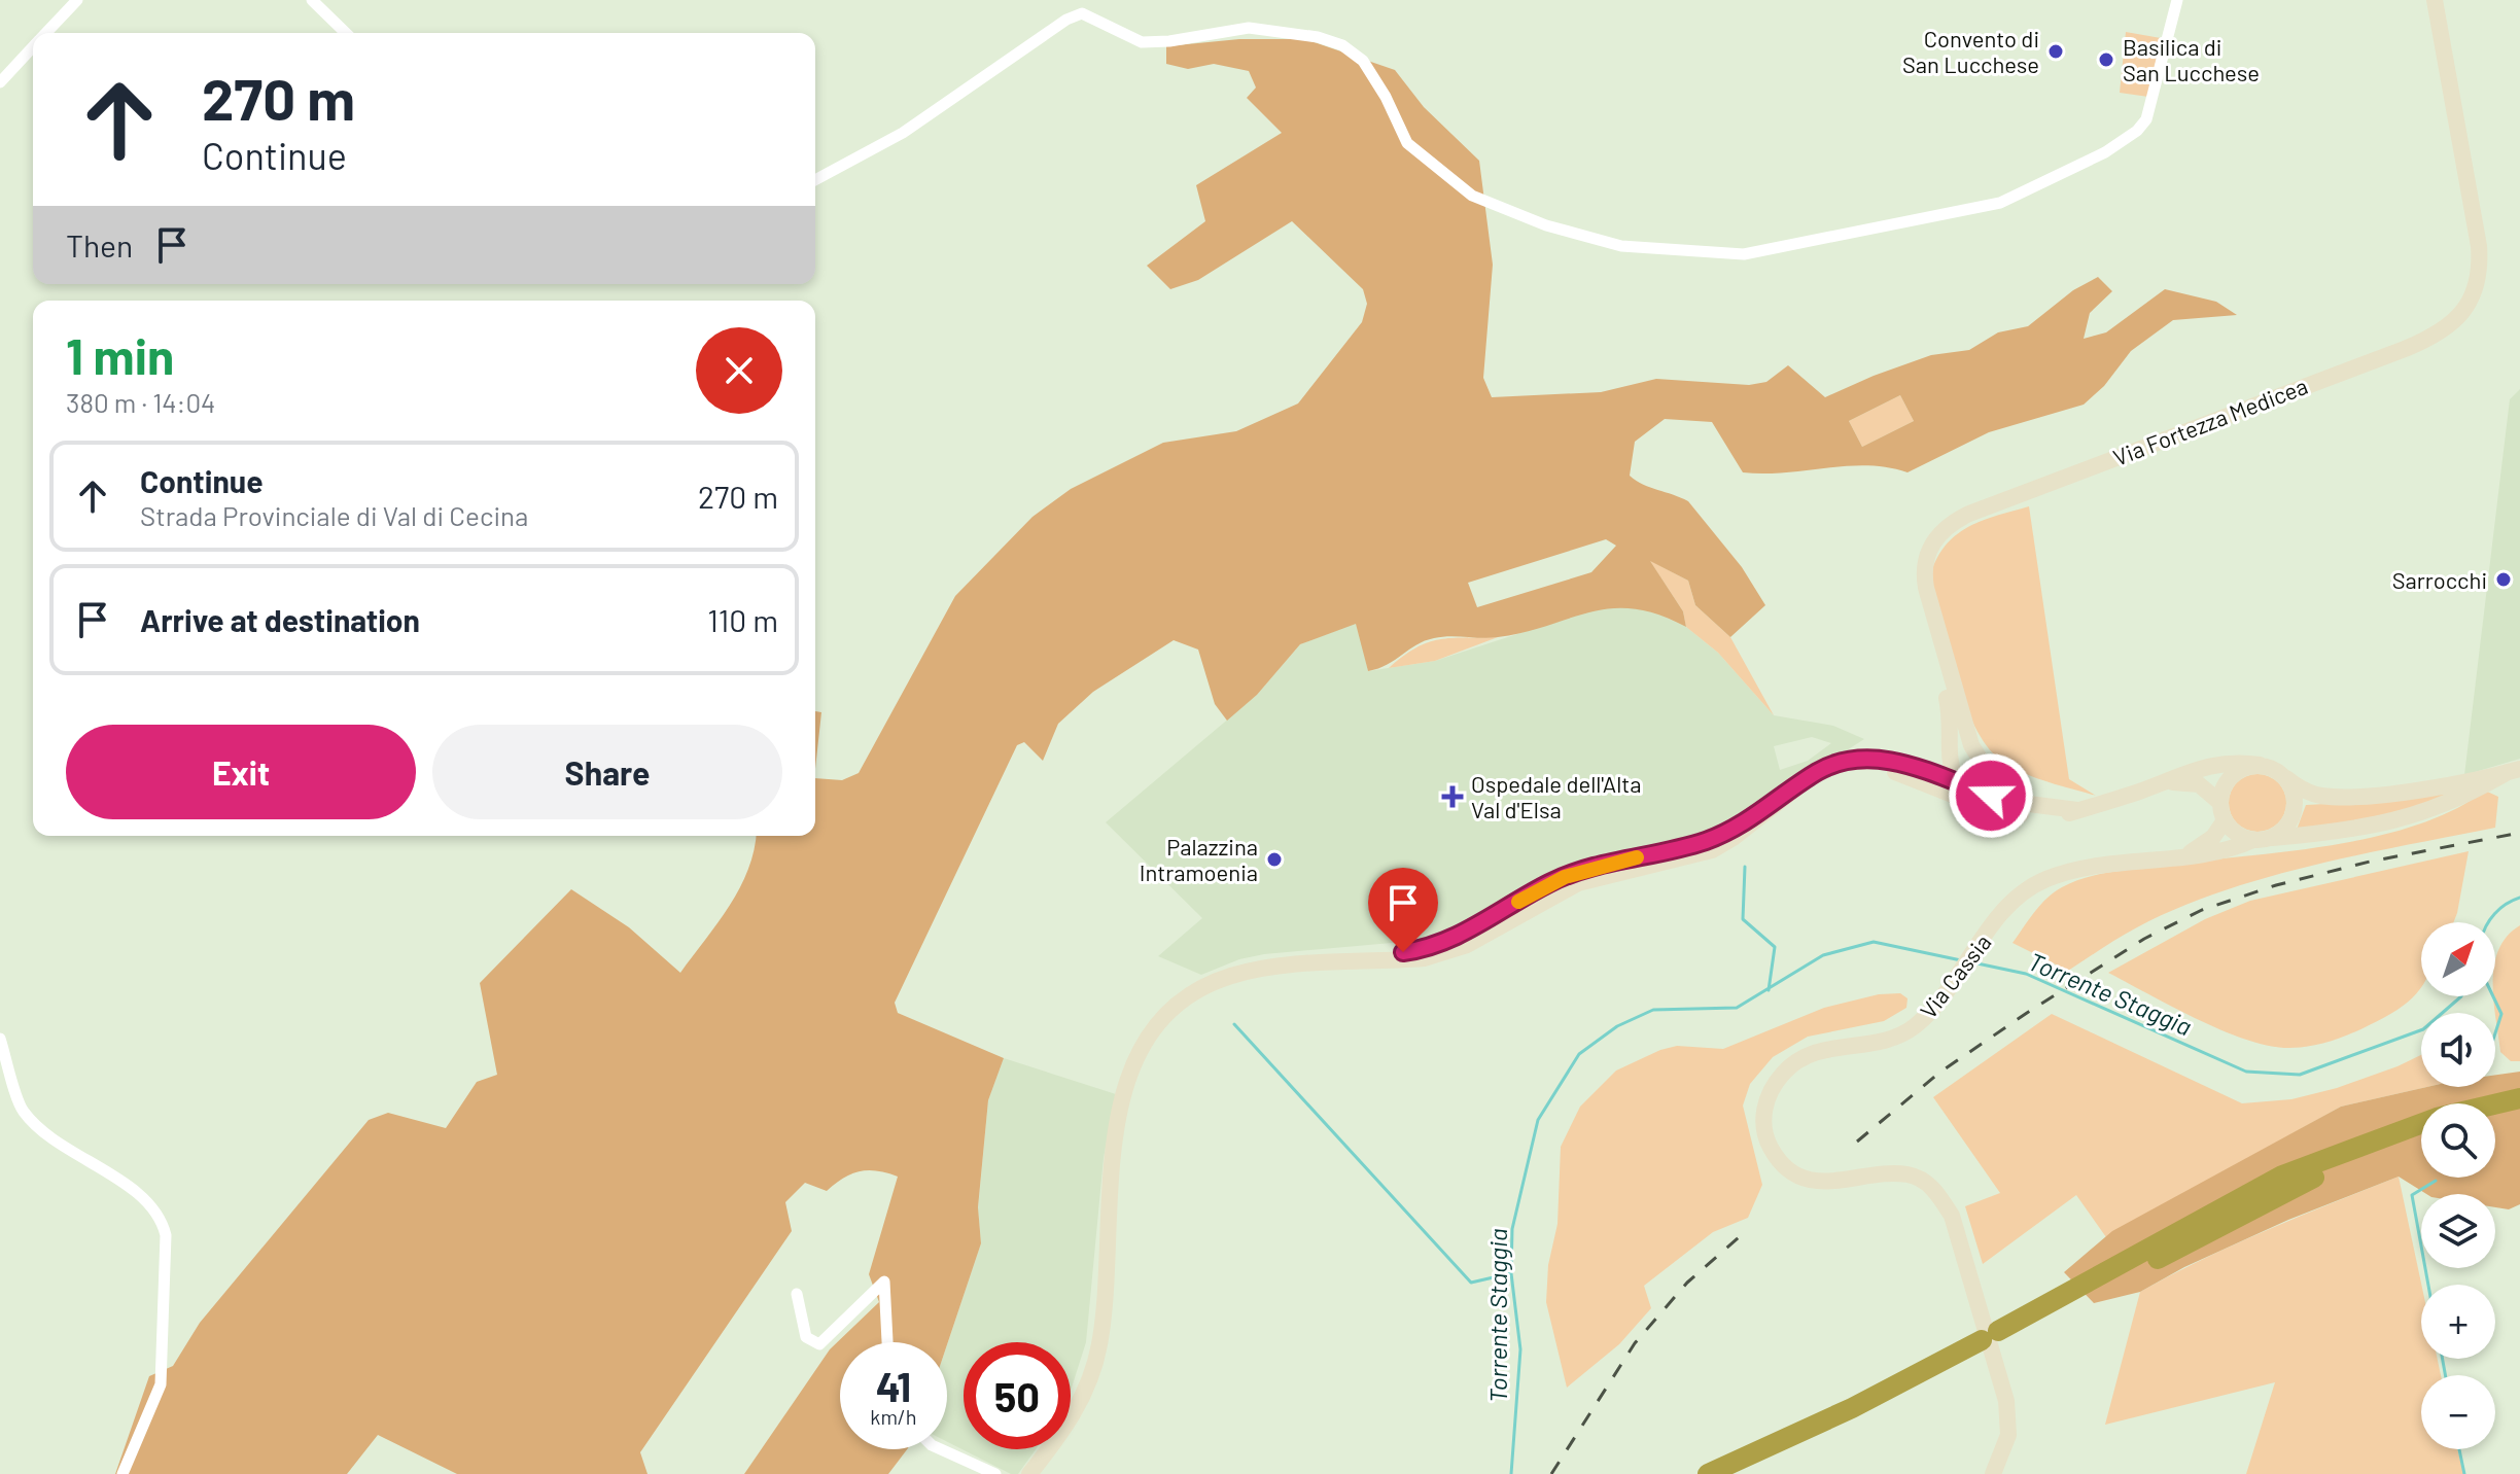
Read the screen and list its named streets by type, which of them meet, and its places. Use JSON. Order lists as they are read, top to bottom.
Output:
{
  "streets": {
    "main road": ["Via Fortezza Medicea", "Via Cassia"]
  },
  "water": ["Torrente Staggia"],
  "places": {
    "other": [
      "Convento di San Lucchese",
      "Basilica di San Lucchese",
      "Sarrocchi",
      "Palazzina Intramoenia"
    ],
    "health": ["Ospedale dell'Alta Val d'Elsa"]
  },
  "north": "top right",
  "page": {
    "turn": ["270 m", "Continue"],
    "then": "Then",
    "heading": ["1 min", "380 m · 14:04"],
    "list": [
      {
        "name": "Continue",
        "note": "Strada Provinciale di Val di Cecina",
        "value": "270 m"
      },
      {
        "name": "Arrive at destination",
        "value": "110 m"
      }
    ],
    "buttons": ["Exit", "Share"],
    "map_buttons": ["+", "−"],
    "speed": "41 km/h",
    "limit": "50"
  }
}
